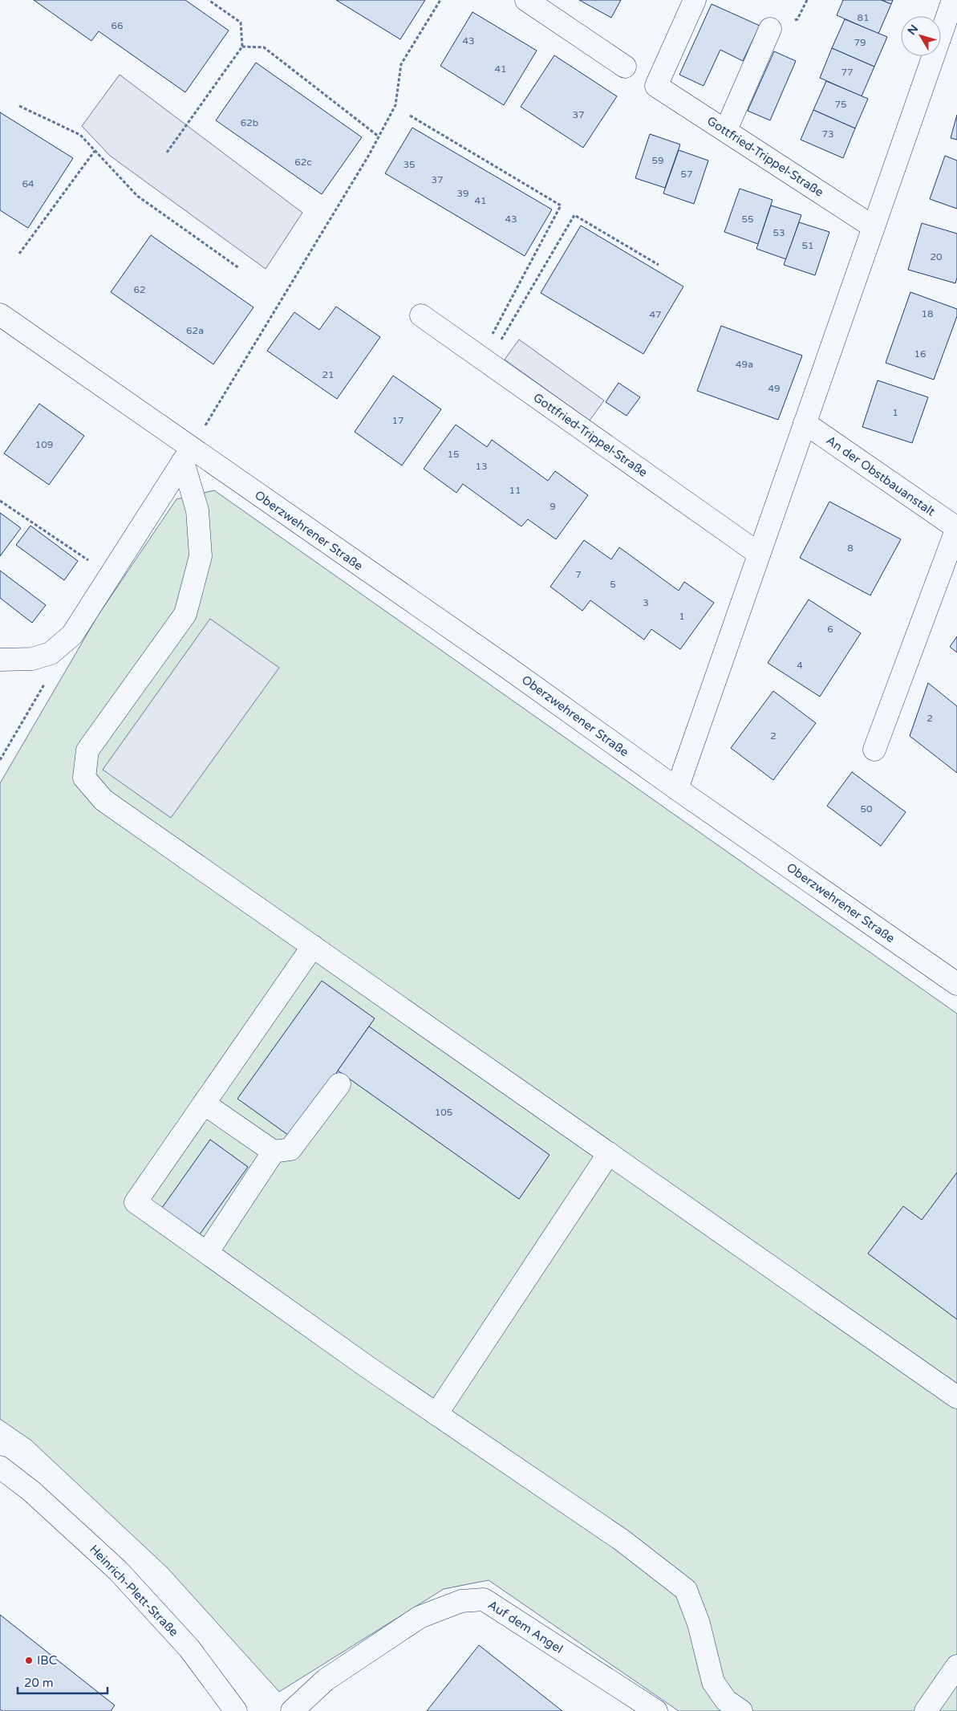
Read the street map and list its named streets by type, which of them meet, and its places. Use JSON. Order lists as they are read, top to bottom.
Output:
{
  "streets": {
    "street": [
      "Gottfried-Trippel-Straße",
      "An der Obstbauanstalt",
      "Oberzwehrener Straße",
      "Heinrich-Plett-Straße",
      "Auf dem Angel"
    ]
  },
  "places": ["IBC"],
  "house_numbers": [
    "81",
    "66",
    "43",
    "79",
    "41",
    "77",
    "75",
    "37",
    "62b",
    "73",
    "59",
    "62c",
    "35",
    "57",
    "37",
    "64",
    "39",
    "41",
    "43",
    "55",
    "53",
    "51",
    "20",
    "62",
    "18",
    "47",
    "62a",
    "16",
    "49a",
    "21",
    "49",
    "1",
    "17",
    "109",
    "15",
    "13",
    "11",
    "9",
    "8",
    "7",
    "5",
    "3",
    "1",
    "6",
    "4",
    "2",
    "2",
    "50",
    "105"
  ],
  "scale_bar": "20 m",
  "north": "top left"
}
